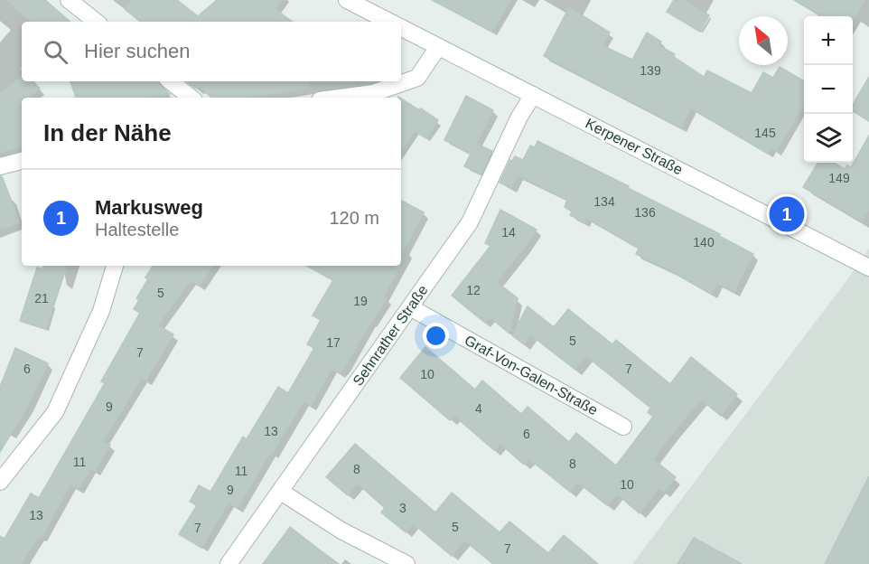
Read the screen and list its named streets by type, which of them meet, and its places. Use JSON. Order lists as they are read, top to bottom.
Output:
{
  "streets": {
    "street": ["Kerpener Straße", "Sehnrather Straße", "Graf-Von-Galen-Straße"]
  },
  "crossings": [
    ["Kerpener Straße", "Sehnrather Straße"],
    ["Sehnrather Straße", "Graf-Von-Galen-Straße"]
  ],
  "house_numbers": [
    "139",
    "145",
    "149",
    "134",
    "136",
    "14",
    "140",
    "12",
    "5",
    "21",
    "19",
    "5",
    "17",
    "7",
    "6",
    "7",
    "10",
    "9",
    "4",
    "13",
    "6",
    "11",
    "8",
    "8",
    "11",
    "10",
    "9",
    "3",
    "13",
    "5",
    "7",
    "7"
  ],
  "north": "top left",
  "page": {
    "map_buttons": ["+", "−"],
    "search": "Hier suchen",
    "heading": "In der Nähe",
    "list": [
      {
        "mark": "1",
        "name": "Markusweg",
        "note": "Haltestelle",
        "value": "120 m"
      }
    ],
    "pins": "1"
  }
}
